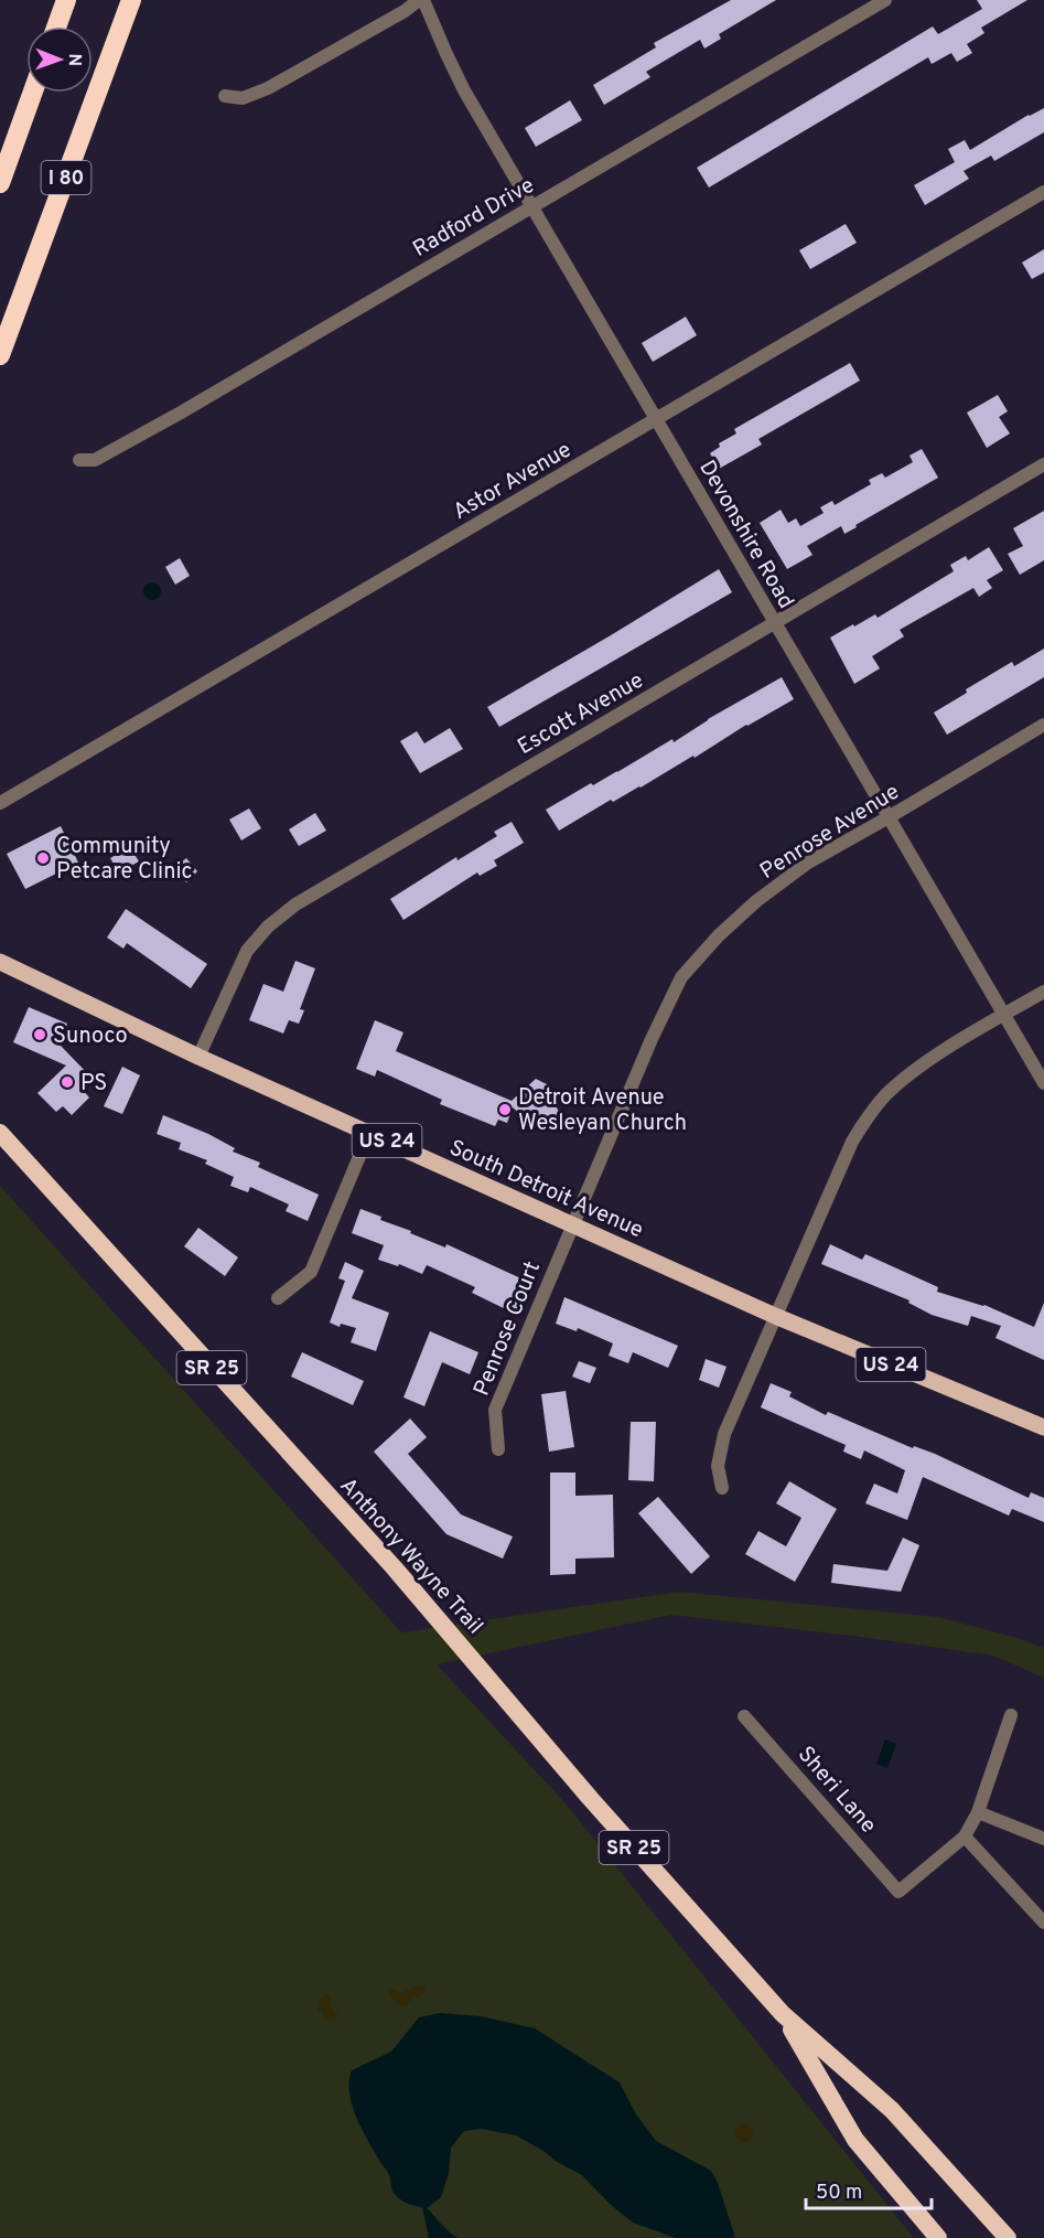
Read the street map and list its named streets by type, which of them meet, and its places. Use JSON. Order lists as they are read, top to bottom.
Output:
{
  "streets": {
    "highway": ["I 80", "SR 25", "Anthony Wayne Trail"],
    "main road": ["US 24", "South Detroit Avenue"],
    "street": [
      "Radford Drive",
      "Astor Avenue",
      "Devonshire Road",
      "Escott Avenue",
      "Penrose Avenue",
      "Penrose Court",
      "Sheri Lane"
    ]
  },
  "crossings": [
    ["Radford Drive", "Devonshire Road"],
    ["Astor Avenue", "Devonshire Road"],
    ["Devonshire Road", "Escott Avenue"],
    ["Devonshire Road", "Penrose Avenue"],
    ["Escott Avenue", "South Detroit Avenue"],
    ["Penrose Avenue", "South Detroit Avenue"],
    ["Penrose Avenue", "Penrose Court"],
    ["South Detroit Avenue", "Penrose Court"]
  ],
  "places": [
    "Community Petcare Clinic",
    "Sunoco",
    "PS",
    "Detroit Avenue Wesleyan Church"
  ],
  "scale_bar": "50 m",
  "north": "right"
}
